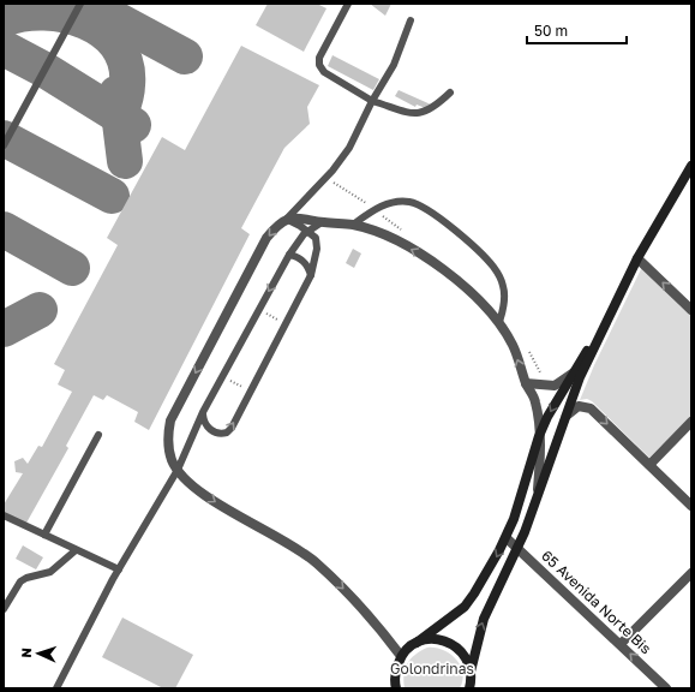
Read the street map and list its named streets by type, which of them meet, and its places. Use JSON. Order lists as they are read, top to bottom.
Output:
{
  "streets": {
    "street": ["65 Avenida Norte Bis"]
  },
  "parks": ["Golondrinas"],
  "scale_bar": "50 m",
  "north": "left"
}
